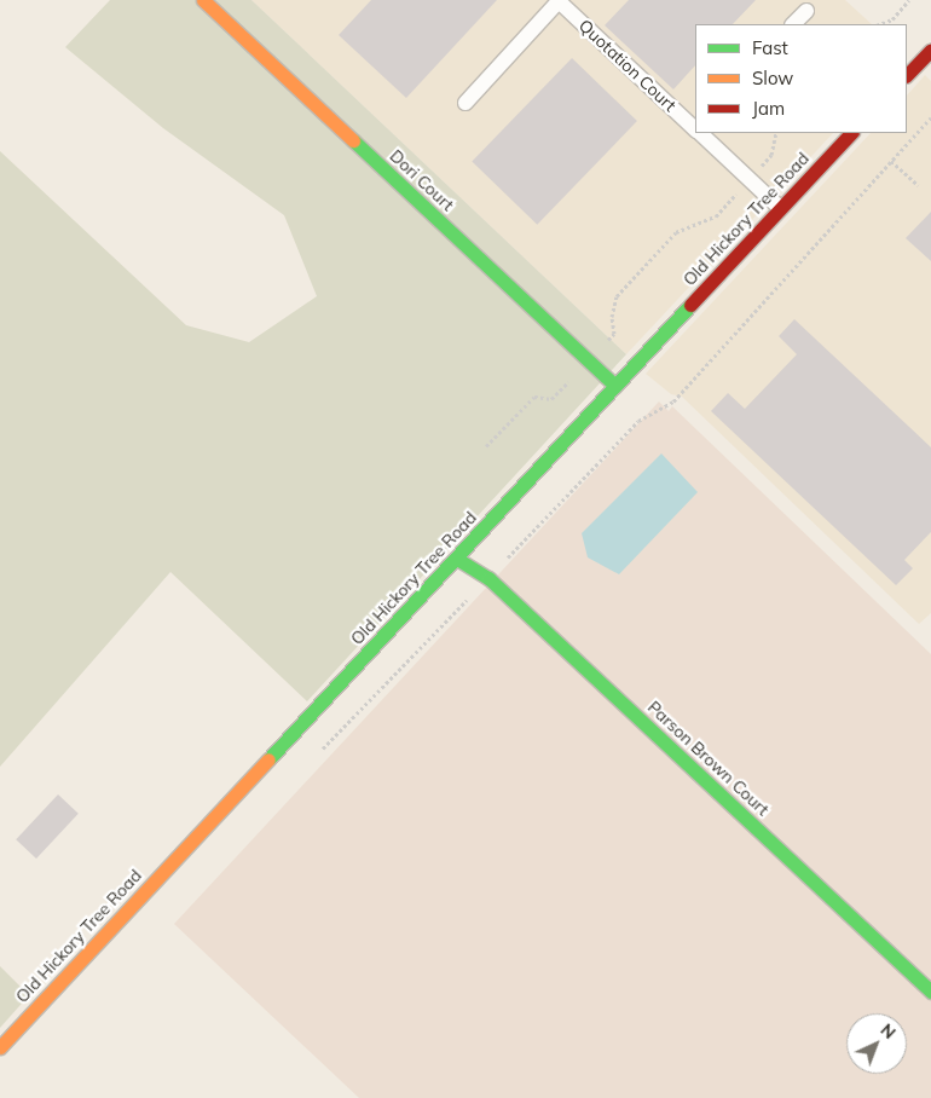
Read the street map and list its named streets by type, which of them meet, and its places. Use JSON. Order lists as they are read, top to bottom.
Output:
{
  "streets": {
    "street": ["Dori Court", "Old Hickory Tree Road", "Parson Brown Court"],
    "lane": ["Quotation Court"]
  },
  "crossings": [
    ["Quotation Court", "Old Hickory Tree Road"],
    ["Dori Court", "Old Hickory Tree Road"],
    ["Old Hickory Tree Road", "Parson Brown Court"]
  ],
  "legend": ["Fast", "Slow", "Jam"],
  "north": "top right"
}
